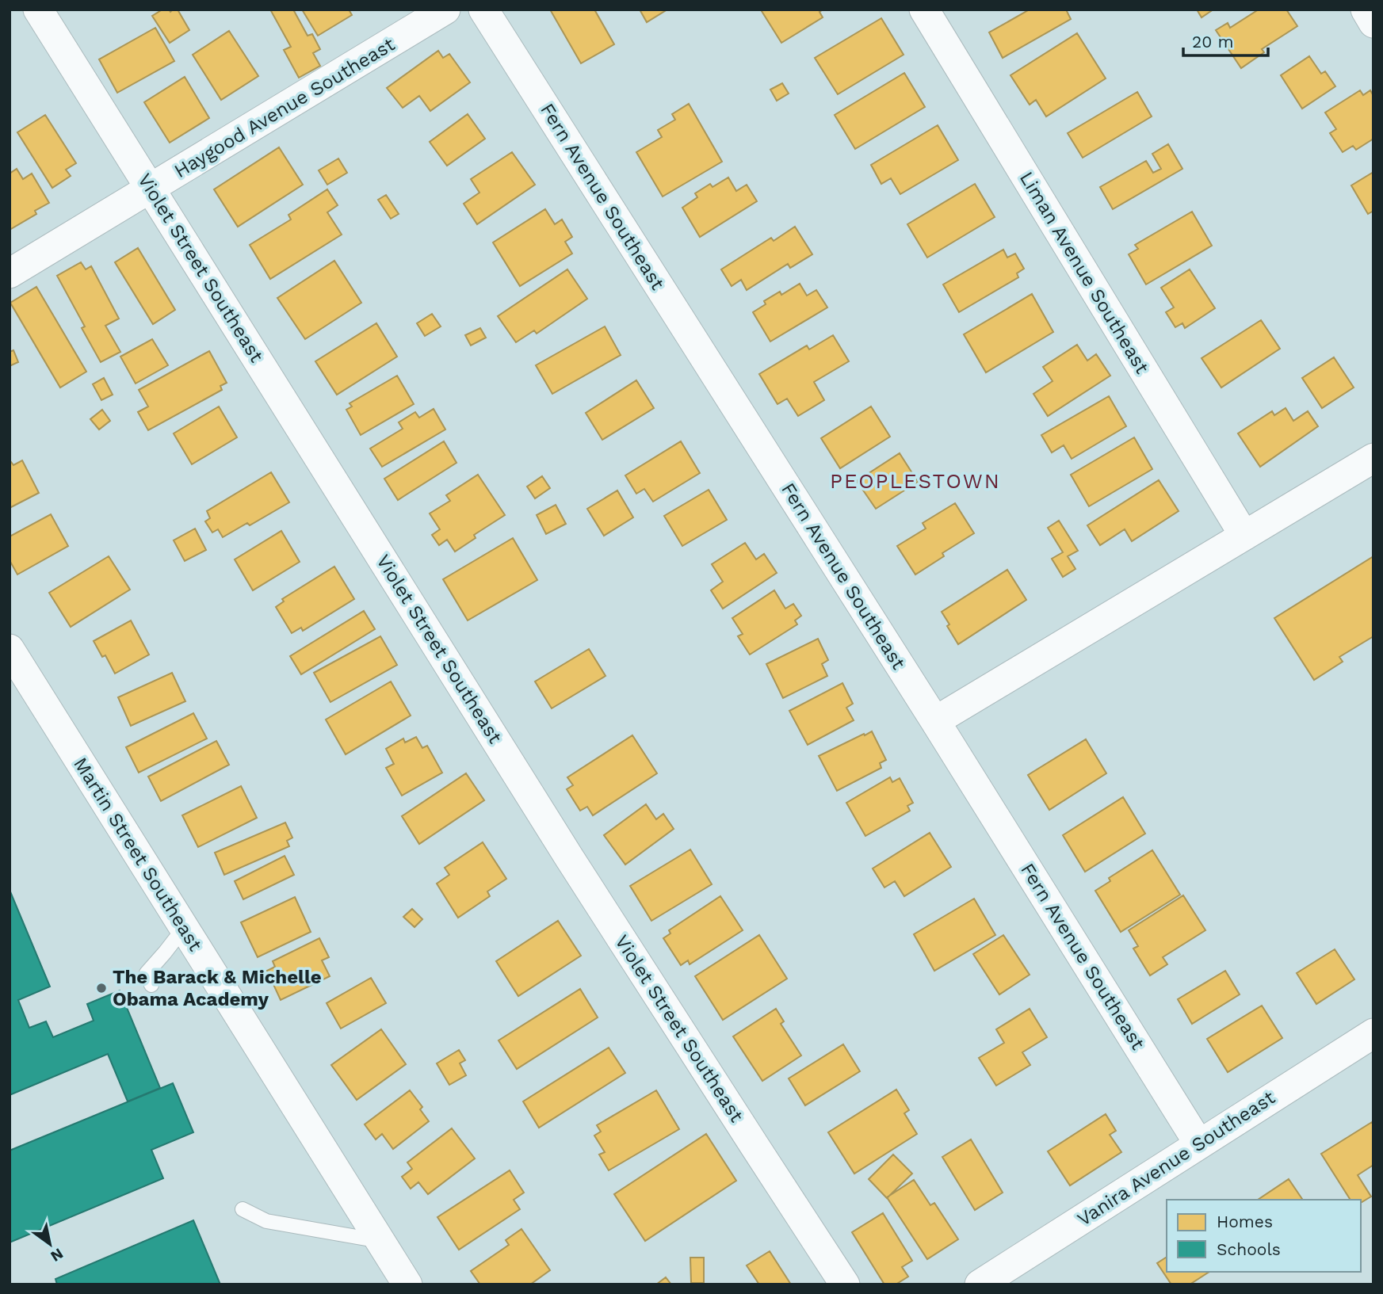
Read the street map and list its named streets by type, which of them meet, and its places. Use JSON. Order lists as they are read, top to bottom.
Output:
{
  "streets": {
    "street": [
      "Haygood Avenue Southeast",
      "Fern Avenue Southeast",
      "Violet Street Southeast",
      "Liman Avenue Southeast",
      "Martin Street Southeast",
      "Vanira Avenue Southeast"
    ]
  },
  "crossings": [
    ["Haygood Avenue Southeast", "Violet Street Southeast"],
    ["Fern Avenue Southeast", "Vanira Avenue Southeast"]
  ],
  "districts": ["PEOPLESTOWN"],
  "places": ["The Barack & Michelle Obama Academy"],
  "legend": ["Homes", "Schools"],
  "scale_bar": "20 m",
  "north": "bottom right"
}
